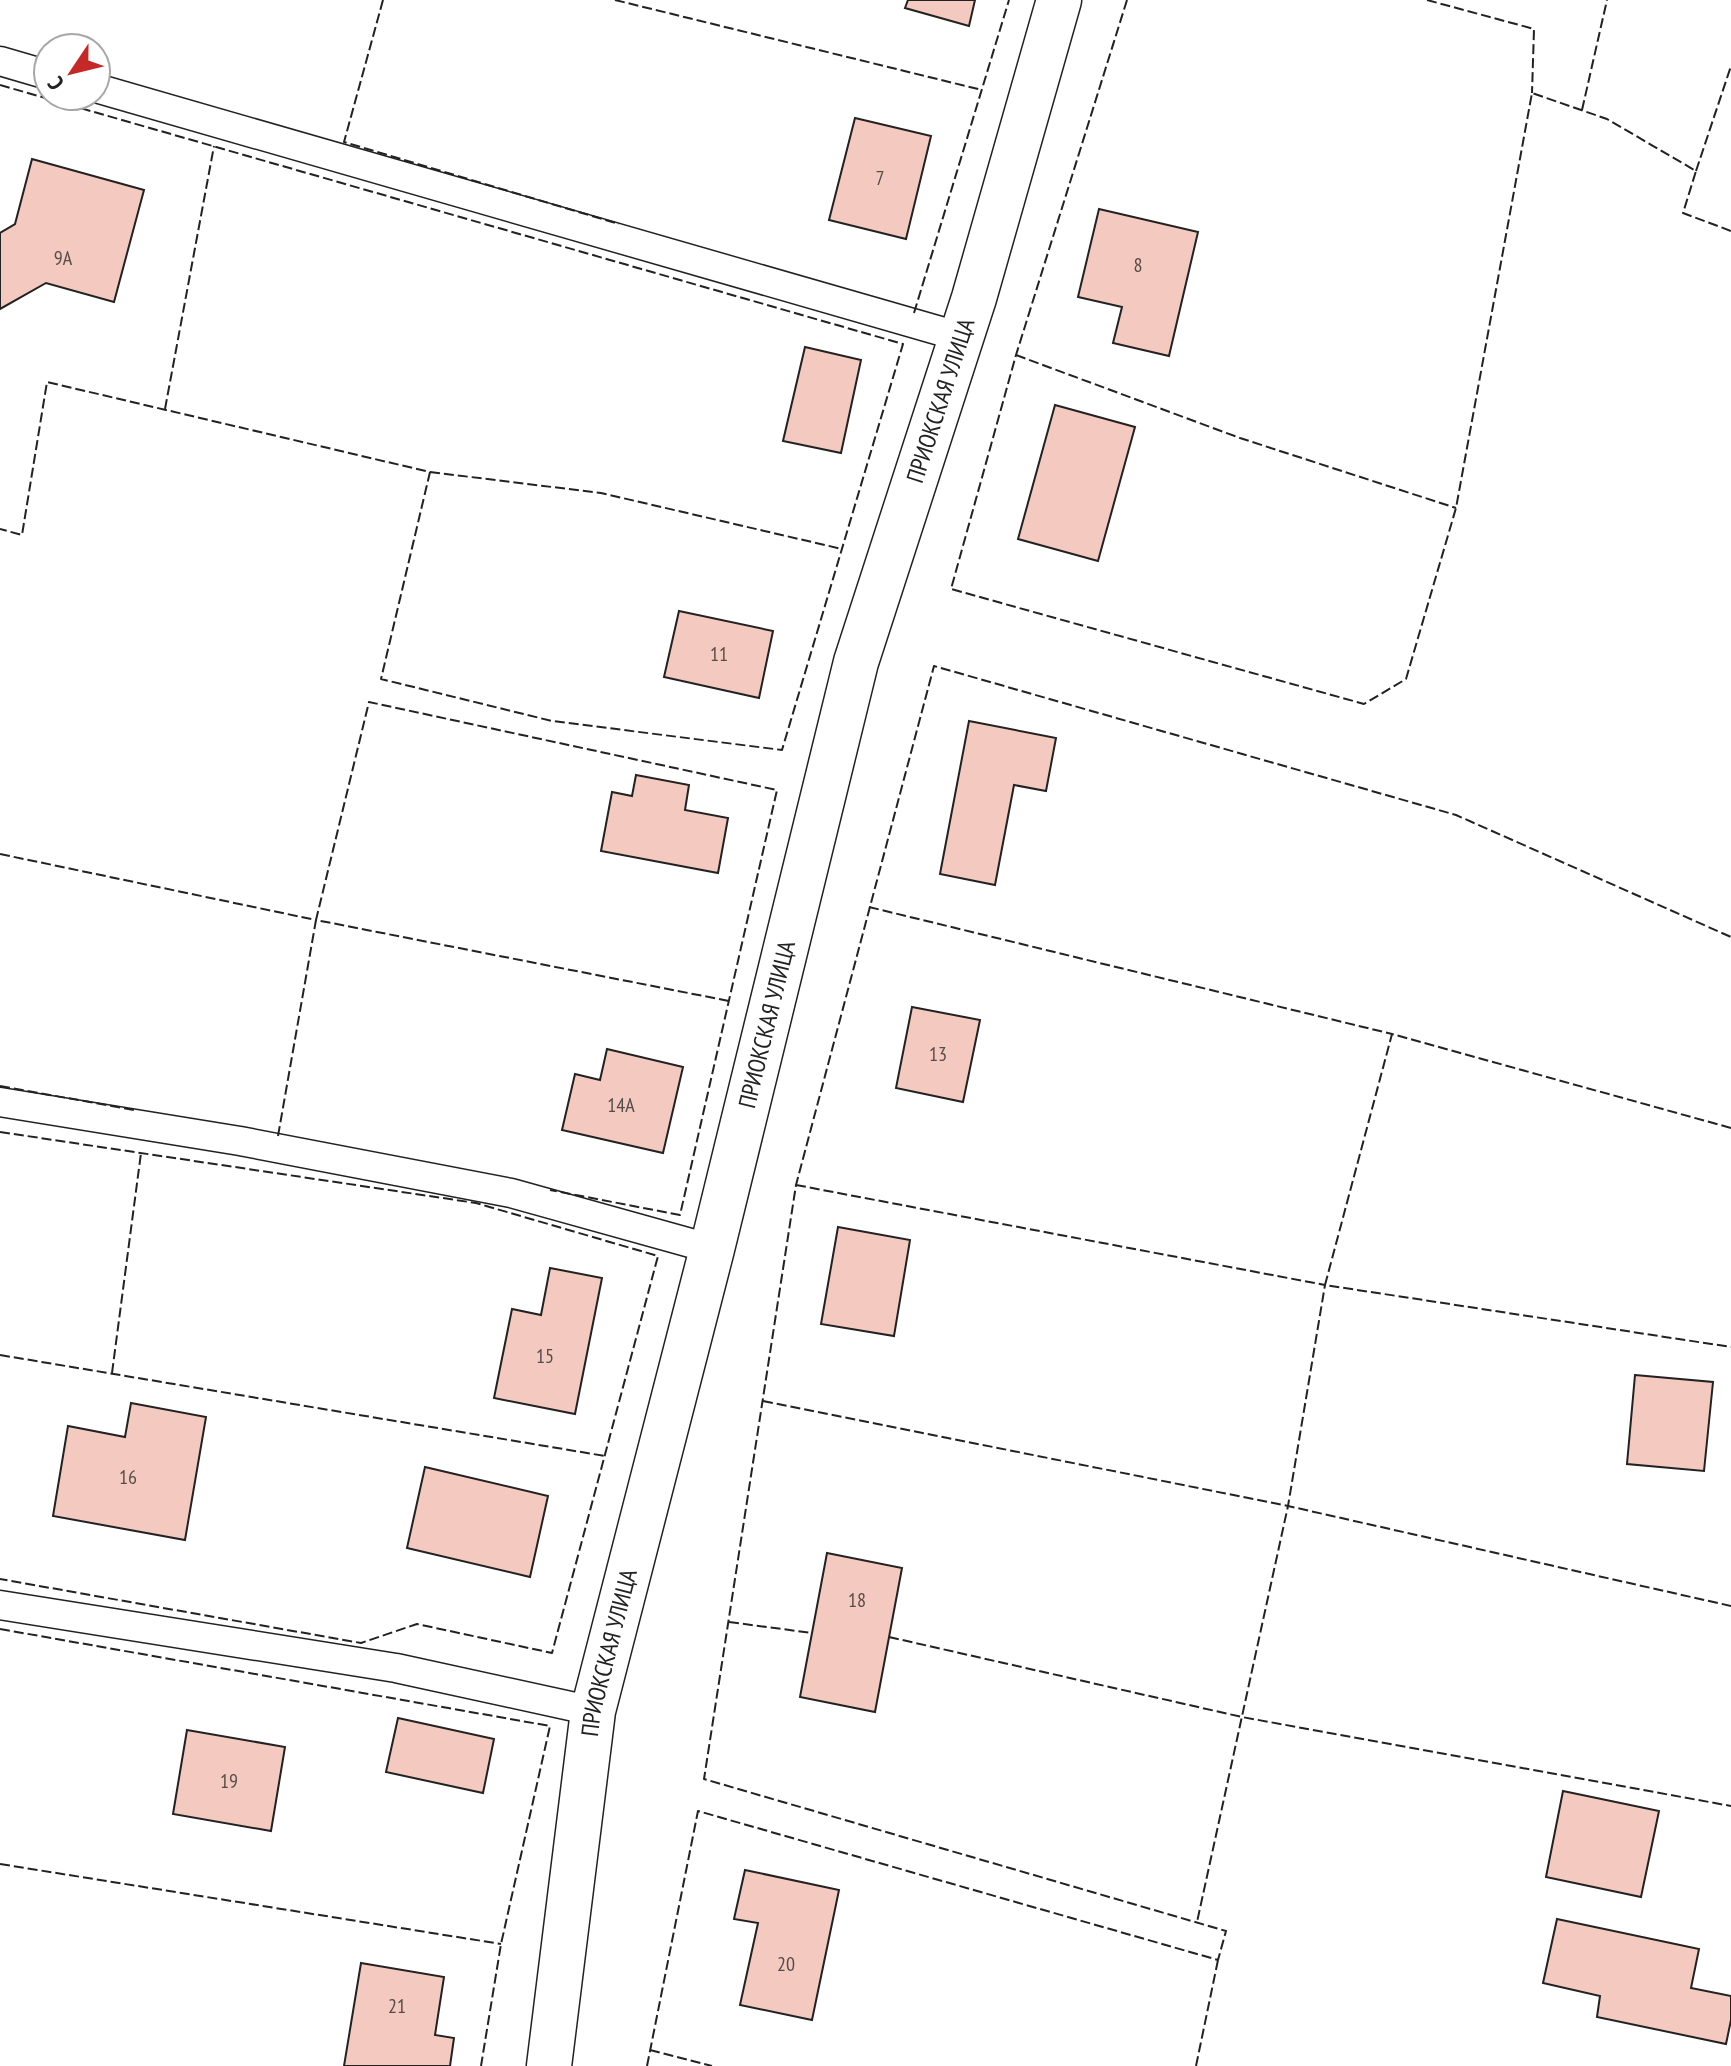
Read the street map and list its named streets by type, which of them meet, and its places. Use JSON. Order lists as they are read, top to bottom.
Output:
{
  "streets": {
    "street": ["ПРИОКСКАЯ УЛИЦА"]
  },
  "house_numbers": [
    "7",
    "9А",
    "8",
    "11",
    "13",
    "14А",
    "15",
    "16",
    "18",
    "19",
    "20",
    "21"
  ],
  "north": "bottom left"
}
